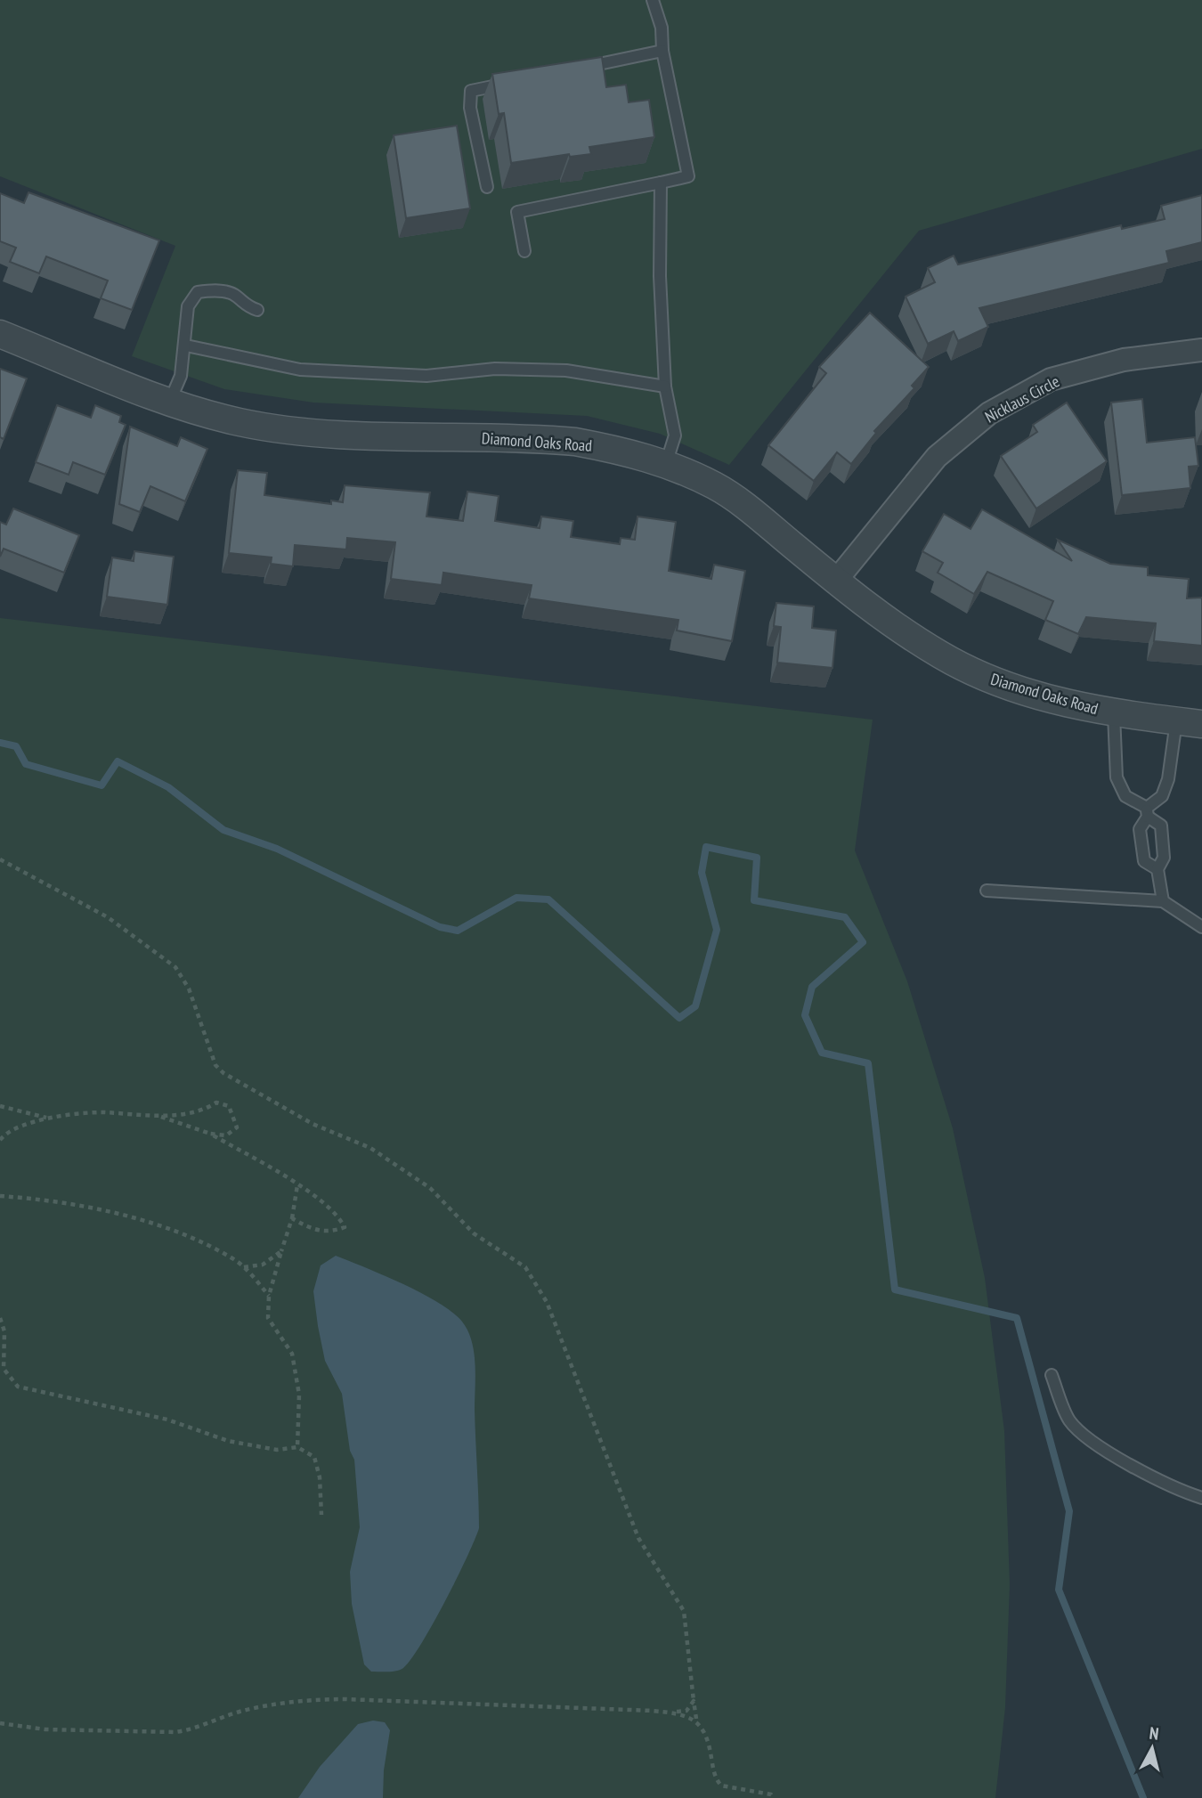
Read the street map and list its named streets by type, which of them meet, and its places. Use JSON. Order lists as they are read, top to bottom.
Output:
{
  "streets": {
    "street": ["Nicklaus Circle", "Diamond Oaks Road"]
  },
  "crossings": [
    ["Nicklaus Circle", "Diamond Oaks Road"]
  ],
  "north": "top"
}
